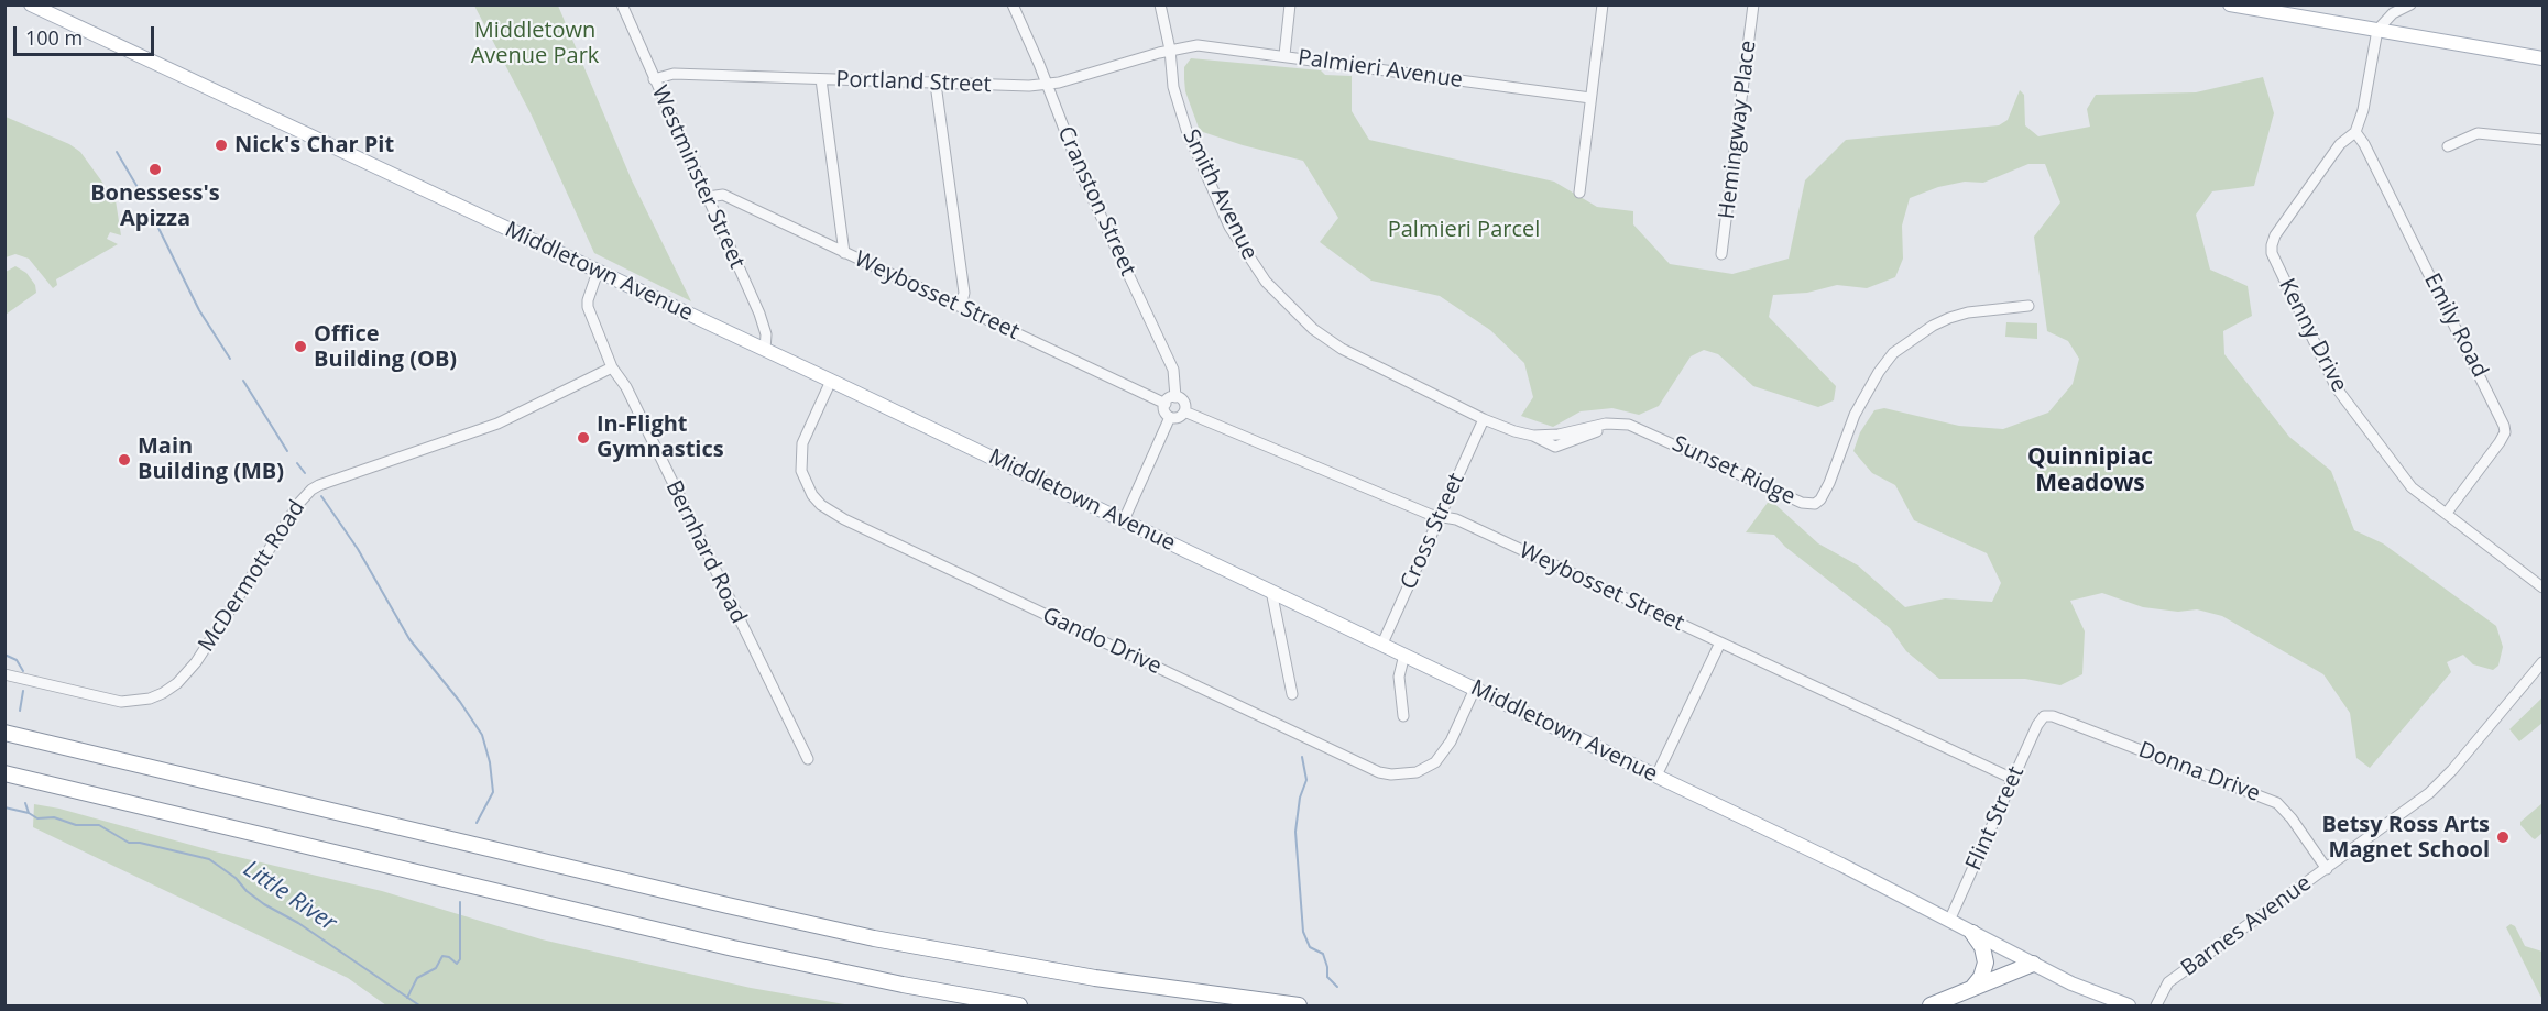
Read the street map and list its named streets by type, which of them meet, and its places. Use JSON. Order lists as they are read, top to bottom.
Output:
{
  "streets": {
    "main road": ["Middletown Avenue"],
    "street": [
      "Palmieri Avenue",
      "Portland Street",
      "Hemingway Place",
      "Westminster Street",
      "Smith Avenue",
      "Cranston Street",
      "Weybosset Street",
      "Emily Road",
      "Kenny Drive",
      "Sunset Ridge",
      "Cross Street",
      "Bernhard Road",
      "McDermott Road",
      "Gando Drive",
      "Donna Drive",
      "Flint Street",
      "Barnes Avenue"
    ]
  },
  "crossings": [
    ["Palmieri Avenue", "Portland Street"],
    ["Palmieri Avenue", "Smith Avenue"],
    ["Portland Street", "Westminster Street"],
    ["Portland Street", "Smith Avenue"],
    ["Portland Street", "Cranston Street"],
    ["Westminster Street", "Middletown Avenue"],
    ["Westminster Street", "Weybosset Street"],
    ["Smith Avenue", "Sunset Ridge"],
    ["Smith Avenue", "Cross Street"],
    ["Cranston Street", "Weybosset Street"],
    ["Middletown Avenue", "Cross Street"],
    ["Middletown Avenue", "Bernhard Road"],
    ["Middletown Avenue", "Gando Drive"],
    ["Middletown Avenue", "Flint Street"],
    ["Weybosset Street", "Cross Street"],
    ["Weybosset Street", "Flint Street"],
    ["Emily Road", "Kenny Drive"],
    ["Sunset Ridge", "Cross Street"],
    ["Bernhard Road", "McDermott Road"],
    ["Donna Drive", "Flint Street"],
    ["Donna Drive", "Barnes Avenue"]
  ],
  "districts": ["Quinnipiac Meadows"],
  "water": ["Little River"],
  "parks": ["Middletown Avenue Park", "Palmieri Parcel"],
  "places": [
    "Nick's Char Pit",
    "Bonessess's Apizza",
    "Office Building (OB)",
    "In-Flight Gymnastics",
    "Main Building (MB)",
    "Betsy Ross Arts Magnet School"
  ],
  "scale_bar": "100 m"
}
